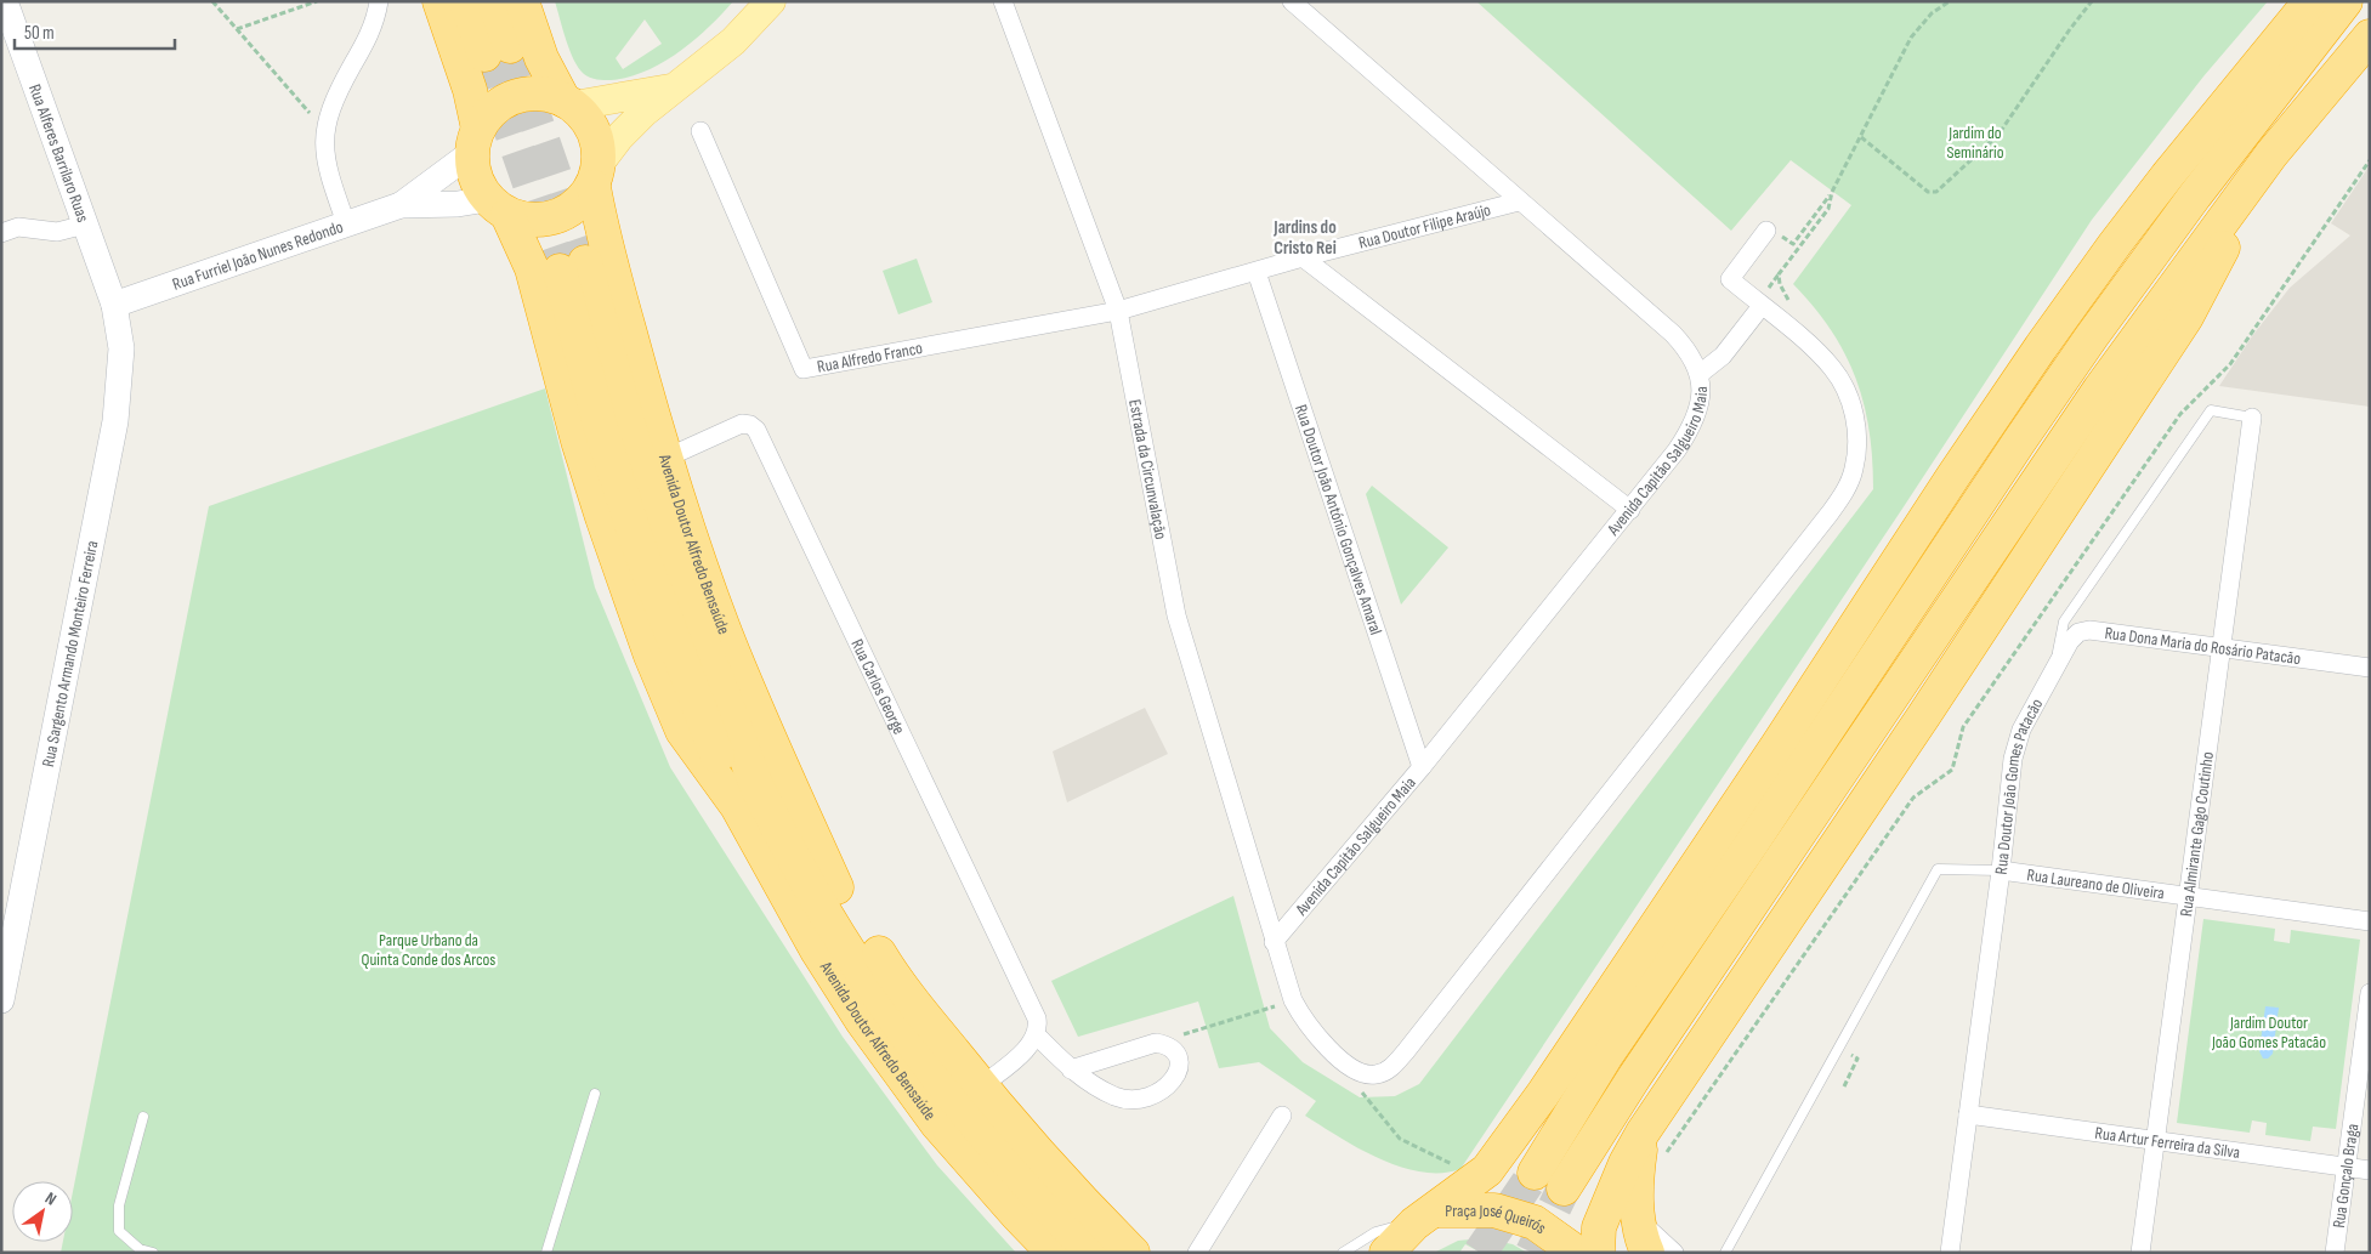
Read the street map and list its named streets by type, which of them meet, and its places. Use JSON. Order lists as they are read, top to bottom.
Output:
{
  "streets": {
    "highway": ["Avenida Doutor Alfredo Bensaúde", "Praça José Queirós"],
    "street": [
      "Rua Alferes Barrilaro Ruas",
      "Rua Doutor Filipe Araújo",
      "Rua Furriel João Nunes Redondo",
      "Rua Alfredo Franco",
      "Avenida Capitão Salgueiro Maia",
      "Estrada da Circunvalação",
      "Rua Doutor João António Gonçalves Amaral",
      "Rua Dona Maria do Rosário Patacão",
      "Rua Sargento Armando Monteiro Ferreira",
      "Rua Carlos George",
      "Rua Doutor João Gomes Patacão",
      "Rua Almirante Gago Coutinho",
      "Rua Laureano de Oliveira",
      "Rua Artur Ferreira da Silva",
      "Rua Gonçalo Braga"
    ]
  },
  "crossings": [
    ["Rua Alferes Barrilaro Ruas", "Rua Furriel João Nunes Redondo"],
    ["Rua Alferes Barrilaro Ruas", "Rua Sargento Armando Monteiro Ferreira"],
    ["Rua Doutor Filipe Araújo", "Rua Alfredo Franco"],
    ["Rua Doutor Filipe Araújo", "Avenida Capitão Salgueiro Maia"],
    ["Rua Doutor Filipe Araújo", "Estrada da Circunvalação"],
    ["Rua Doutor Filipe Araújo", "Rua Doutor João António Gonçalves Amaral"],
    ["Rua Furriel João Nunes Redondo", "Avenida Doutor Alfredo Bensaúde"],
    ["Rua Furriel João Nunes Redondo", "Rua Sargento Armando Monteiro Ferreira"],
    ["Rua Alfredo Franco", "Estrada da Circunvalação"],
    ["Avenida Capitão Salgueiro Maia", "Estrada da Circunvalação"],
    ["Avenida Capitão Salgueiro Maia", "Rua Doutor João António Gonçalves Amaral"],
    ["Avenida Doutor Alfredo Bensaúde", "Rua Carlos George"],
    ["Rua Dona Maria do Rosário Patacão", "Rua Doutor João Gomes Patacão"],
    ["Rua Dona Maria do Rosário Patacão", "Rua Almirante Gago Coutinho"],
    ["Rua Doutor João Gomes Patacão", "Rua Almirante Gago Coutinho"],
    ["Rua Doutor João Gomes Patacão", "Rua Laureano de Oliveira"],
    ["Rua Doutor João Gomes Patacão", "Rua Artur Ferreira da Silva"],
    ["Rua Almirante Gago Coutinho", "Rua Laureano de Oliveira"],
    ["Rua Almirante Gago Coutinho", "Rua Artur Ferreira da Silva"],
    ["Rua Artur Ferreira da Silva", "Rua Gonçalo Braga"]
  ],
  "districts": ["Jardins do Cristo Rei"],
  "parks": ["Jardim do Seminário", "Parque Urbano da Quinta Conde dos Arcos", "Jardim Doutor João Gomes Patacão"],
  "scale_bar": "50 m",
  "north": "top right"
}
